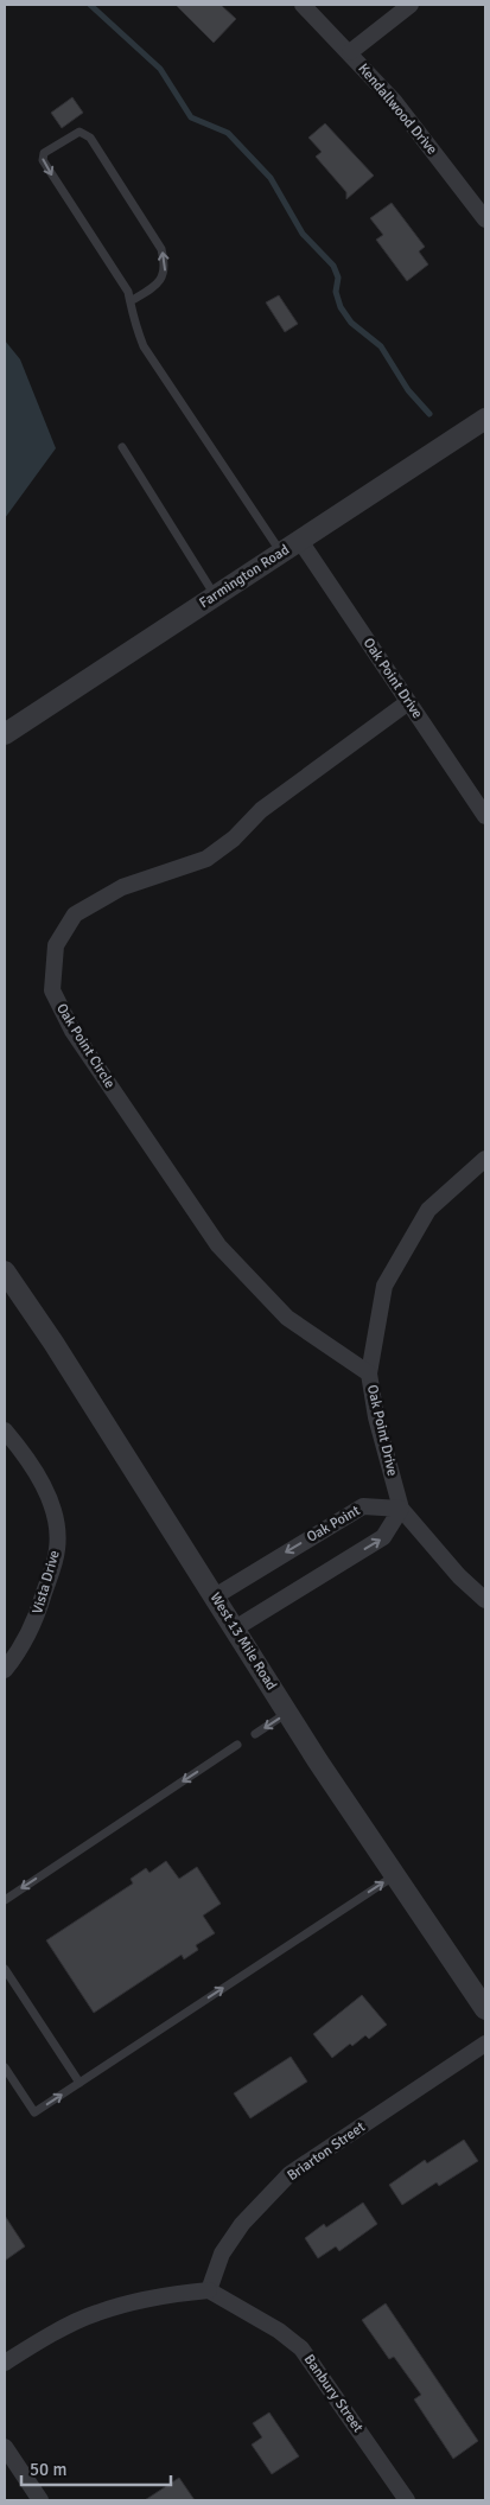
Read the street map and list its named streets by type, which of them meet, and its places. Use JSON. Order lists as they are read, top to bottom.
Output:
{
  "streets": {
    "street": [
      "Kendallwood Drive",
      "Farmington Road",
      "Oak Point Drive",
      "Oak Point Circle",
      "Oak Point",
      "Vista Drive",
      "West 13 Mile Road",
      "Briarton Street",
      "Banbury Street"
    ]
  },
  "crossings": [
    ["Farmington Road", "Oak Point Drive"],
    ["Oak Point Drive", "Oak Point Circle"],
    ["Oak Point Drive", "Oak Point"],
    ["Oak Point", "West 13 Mile Road"],
    ["Briarton Street", "Banbury Street"]
  ],
  "scale_bar": "50 m"
}
